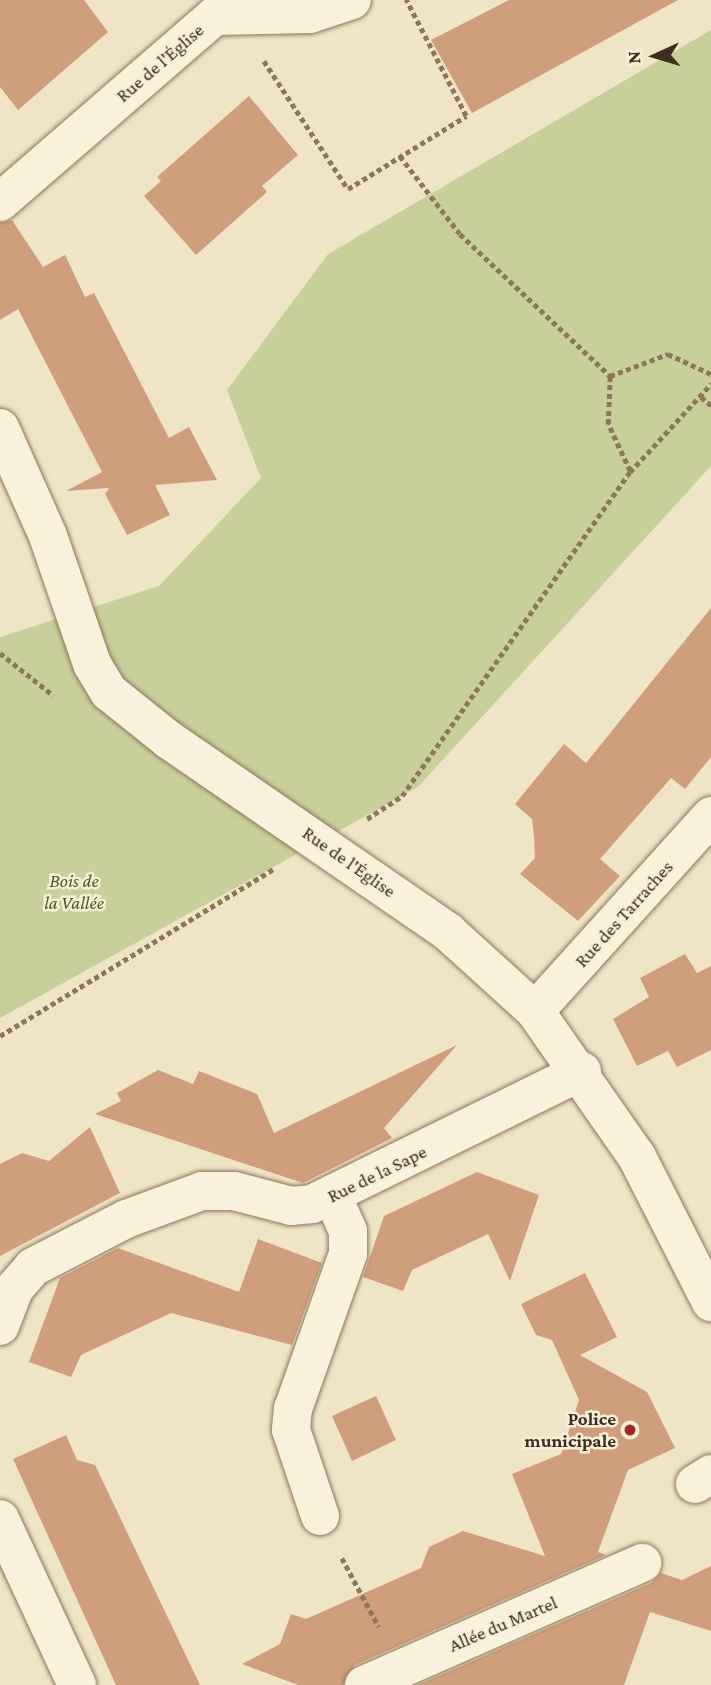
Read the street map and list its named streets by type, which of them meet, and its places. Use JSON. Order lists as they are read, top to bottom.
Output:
{
  "streets": {
    "street": [
      "Rue de l'Église",
      "Rue des Tarraches",
      "Rue de la Sape",
      "Allée du Martel"
    ]
  },
  "crossings": [
    ["Rue de l'Église", "Rue des Tarraches"],
    ["Rue de l'Église", "Rue de la Sape"]
  ],
  "parks": ["Bois de la Vallée"],
  "places": ["Police municipale"],
  "north": "left"
}
